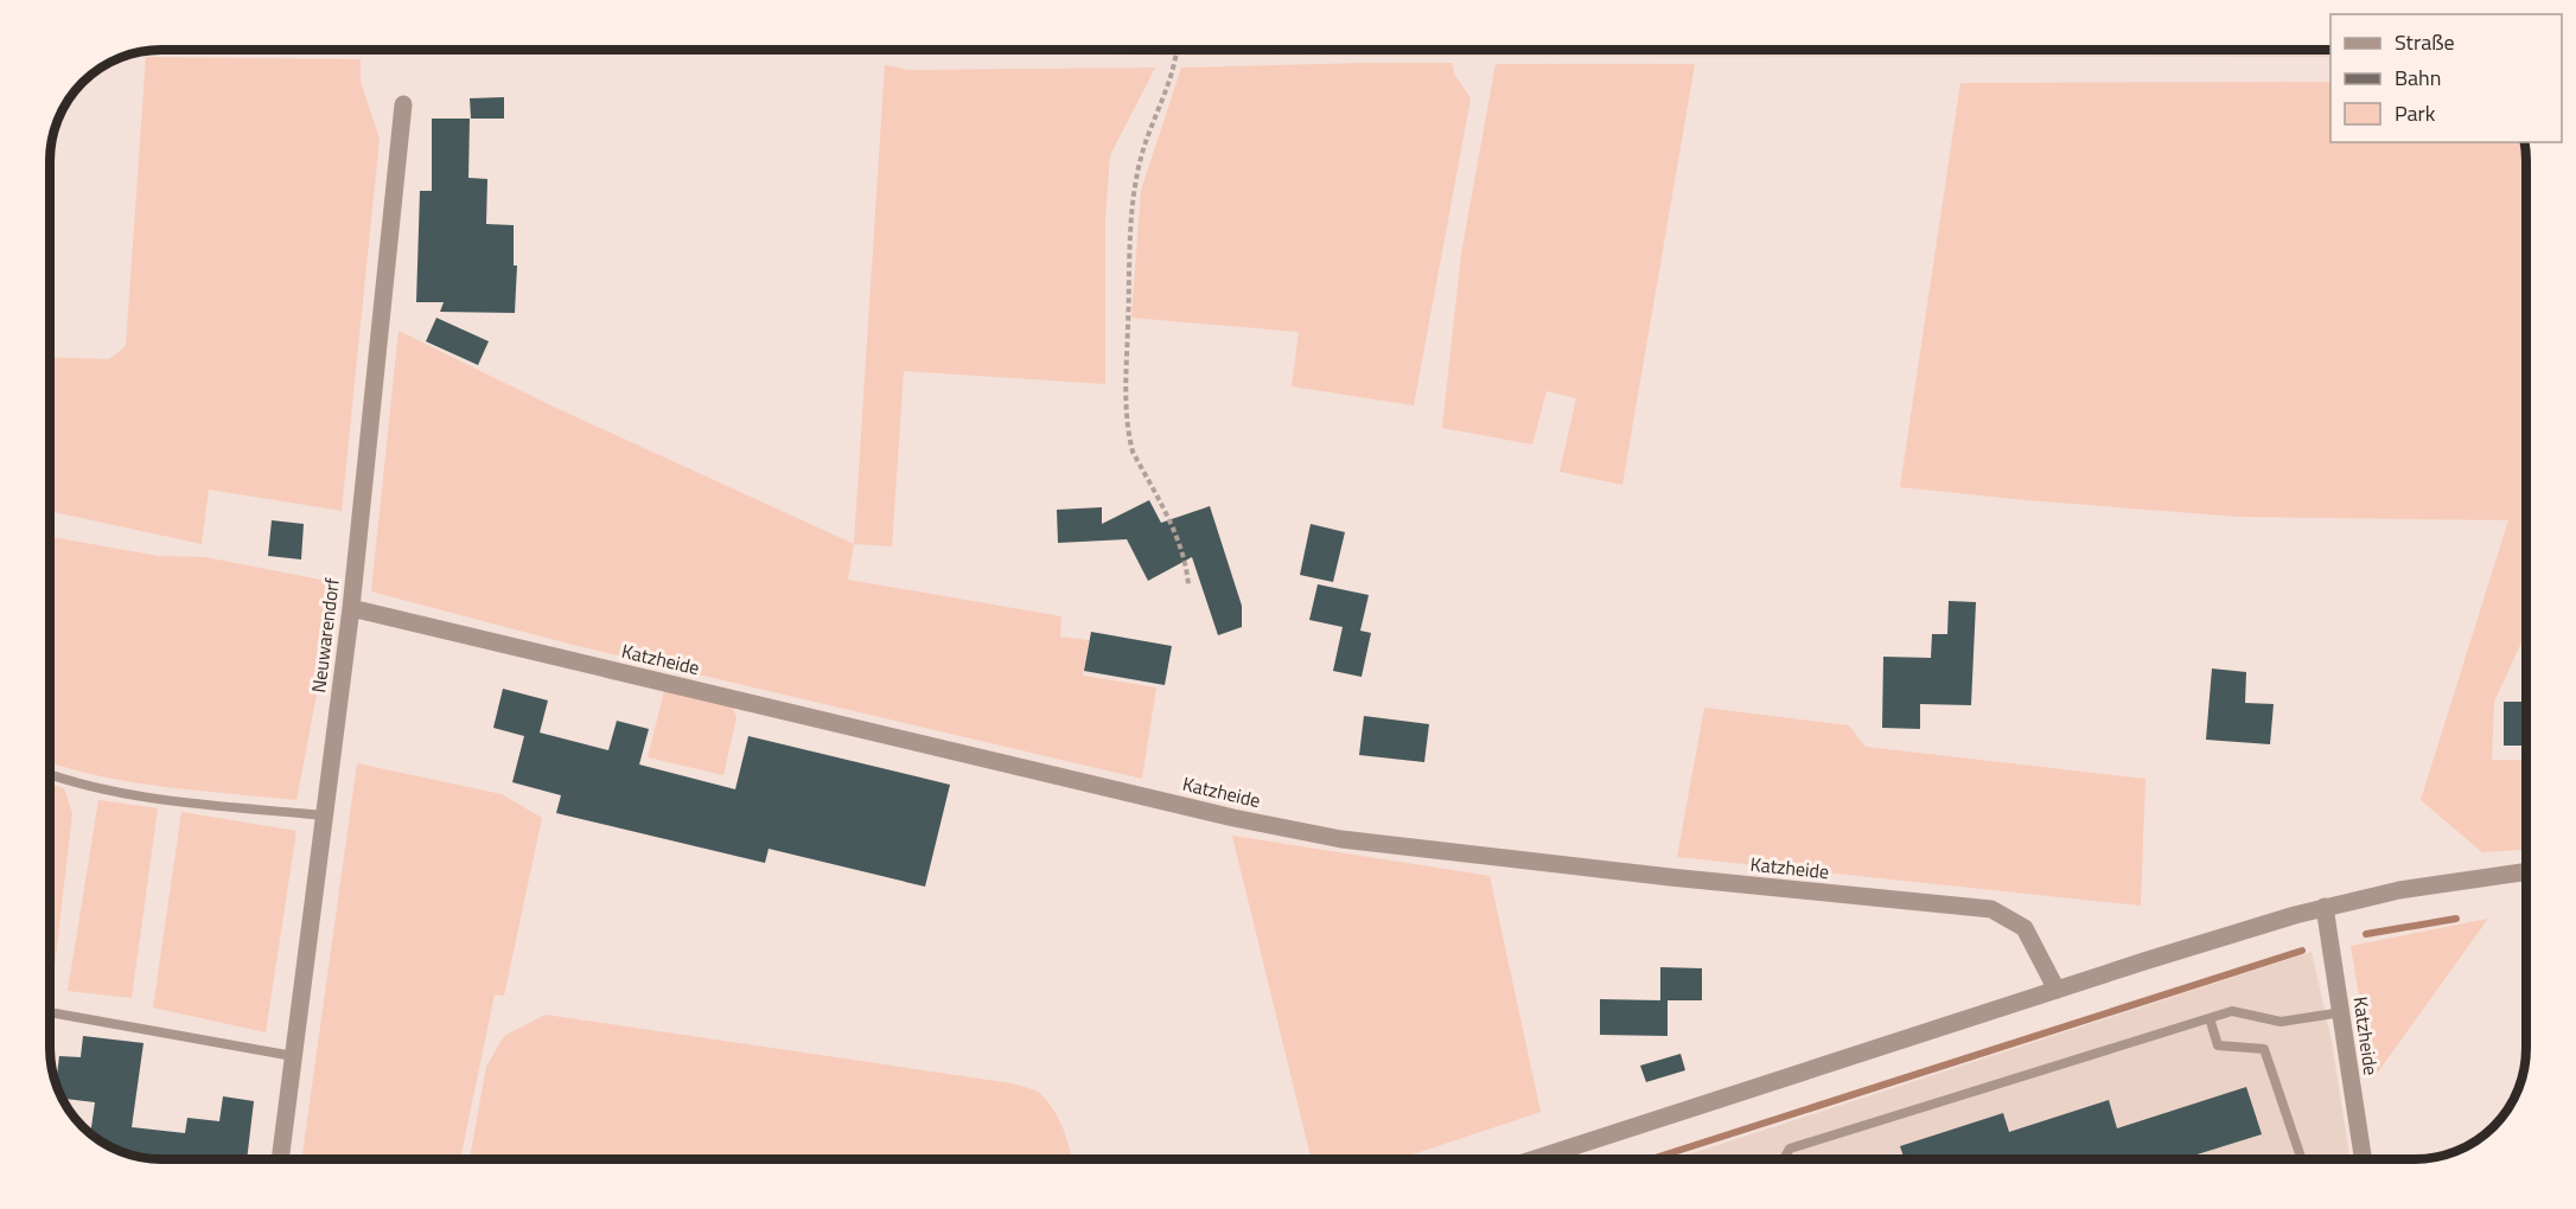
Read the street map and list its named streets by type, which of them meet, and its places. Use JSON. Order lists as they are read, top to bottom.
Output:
{
  "streets": {
    "street": ["Neuwarendorf", "Katzheide"]
  },
  "crossings": [
    ["Neuwarendorf", "Katzheide"]
  ],
  "legend": ["Straße", "Bahn", "Park"]
}
